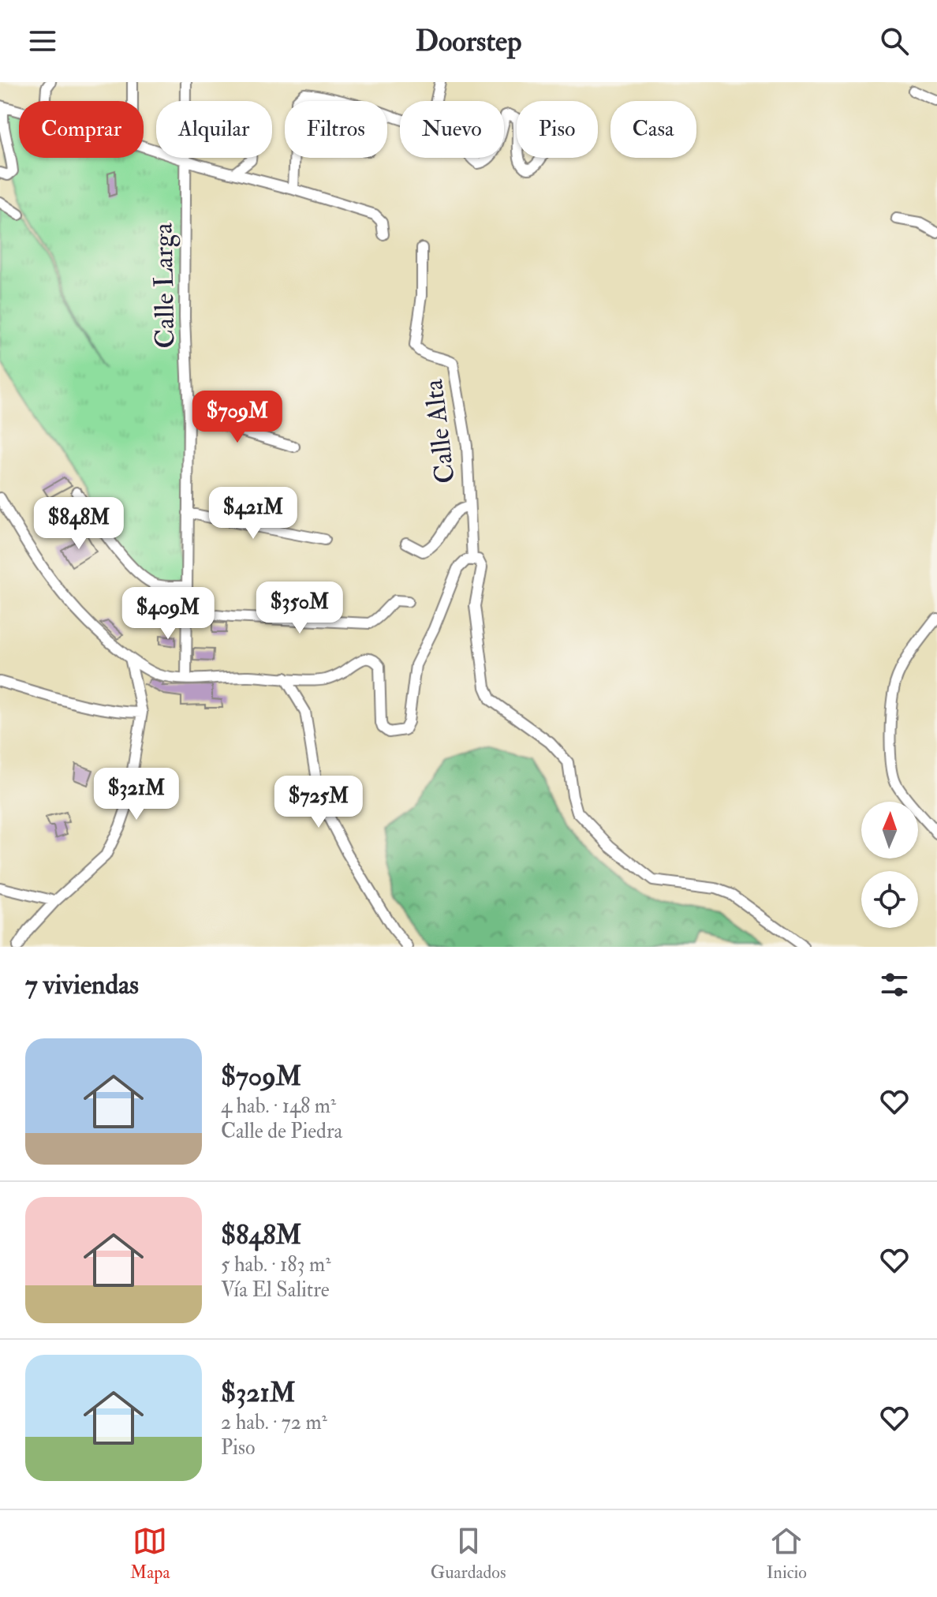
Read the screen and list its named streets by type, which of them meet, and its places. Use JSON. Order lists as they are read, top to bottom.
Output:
{
  "streets": {
    "street": ["Calle Larga", "Calle Alta"]
  },
  "north": "top",
  "page": {
    "header": "Doorstep",
    "chip": [
      "Comprar",
      "Alquilar",
      "Filtros",
      "Nuevo",
      "Piso",
      "Casa"
    ],
    "price": [
      "$709M",
      "$421M",
      "$848M",
      "$350M",
      "$409M",
      "$321M",
      "$725M"
    ],
    "heading": "7 viviendas",
    "list": [
      {
        "name": "$709M",
        "note": "4 hab. · 148 m² · Calle de Piedra"
      },
      {
        "name": "$848M",
        "note": "5 hab. · 183 m² · Vía El Salitre"
      },
      {
        "name": "$321M",
        "note": "2 hab. · 72 m² · Piso"
      }
    ],
    "tabs": ["Mapa", "Guardados", "Inicio"]
  }
}
